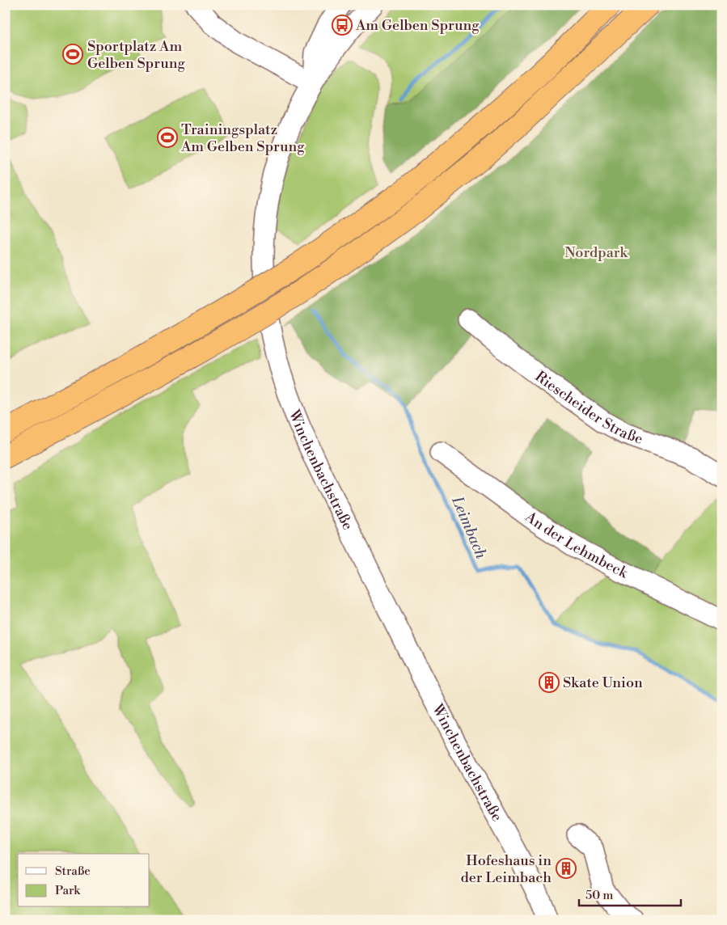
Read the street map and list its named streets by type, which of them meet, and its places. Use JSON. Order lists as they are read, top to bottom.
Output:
{
  "streets": {
    "street": ["Riescheider Straße", "Winchenbachstraße", "An der Lehmbeck"]
  },
  "water": ["Leimbach"],
  "parks": ["Nordpark"],
  "places": {
    "bus stop": ["Am Gelben Sprung"],
    "sports": ["Sportplatz Am Gelben Sprung", "Trainingsplatz Am Gelben Sprung"],
    "building": ["Skate Union", "Hofeshaus in der Leimbach"]
  },
  "legend": ["Straße", "Park"],
  "scale_bar": "50 m"
}
